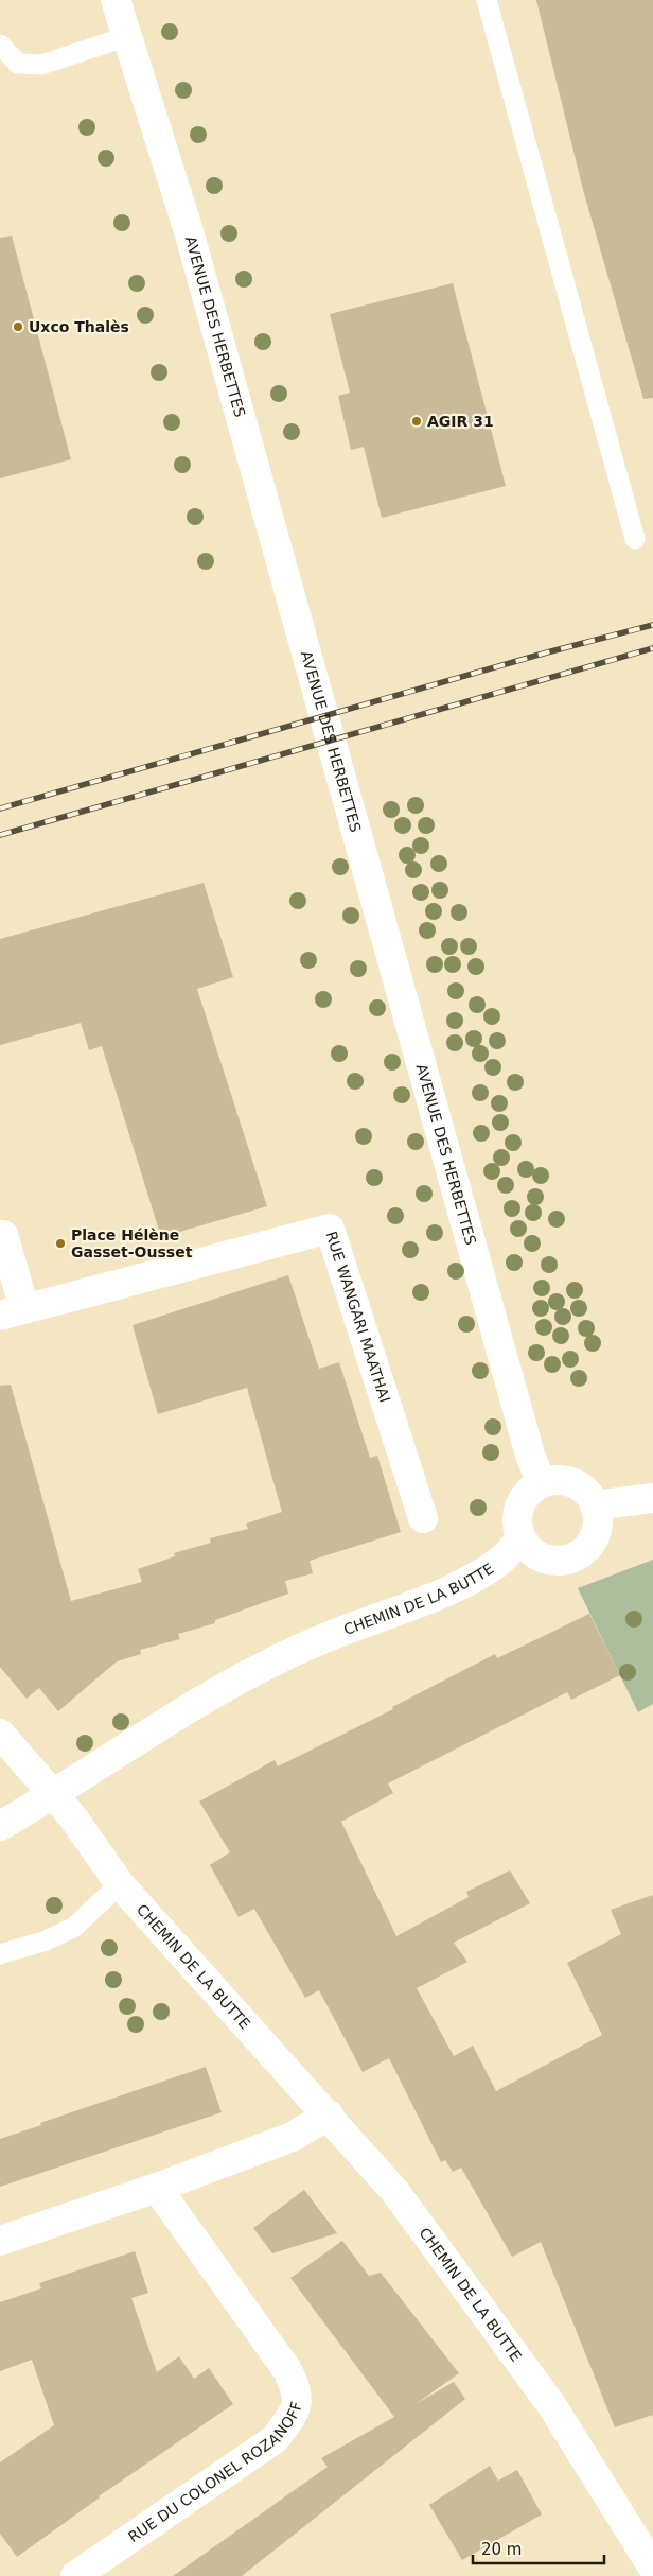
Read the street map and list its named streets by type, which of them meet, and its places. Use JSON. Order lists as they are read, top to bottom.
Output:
{
  "streets": {
    "street": [
      "AVENUE DES HERBETTES",
      "RUE WANGARI MAATHAI",
      "CHEMIN DE LA BUTTE",
      "RUE DU COLONEL ROZANOFF"
    ]
  },
  "crossings": [
    ["AVENUE DES HERBETTES", "CHEMIN DE LA BUTTE"]
  ],
  "places": ["Uxco Thalès", "AGIR 31", "Place Hélène Gasset-Ousset"],
  "scale_bar": "20 m"
}
